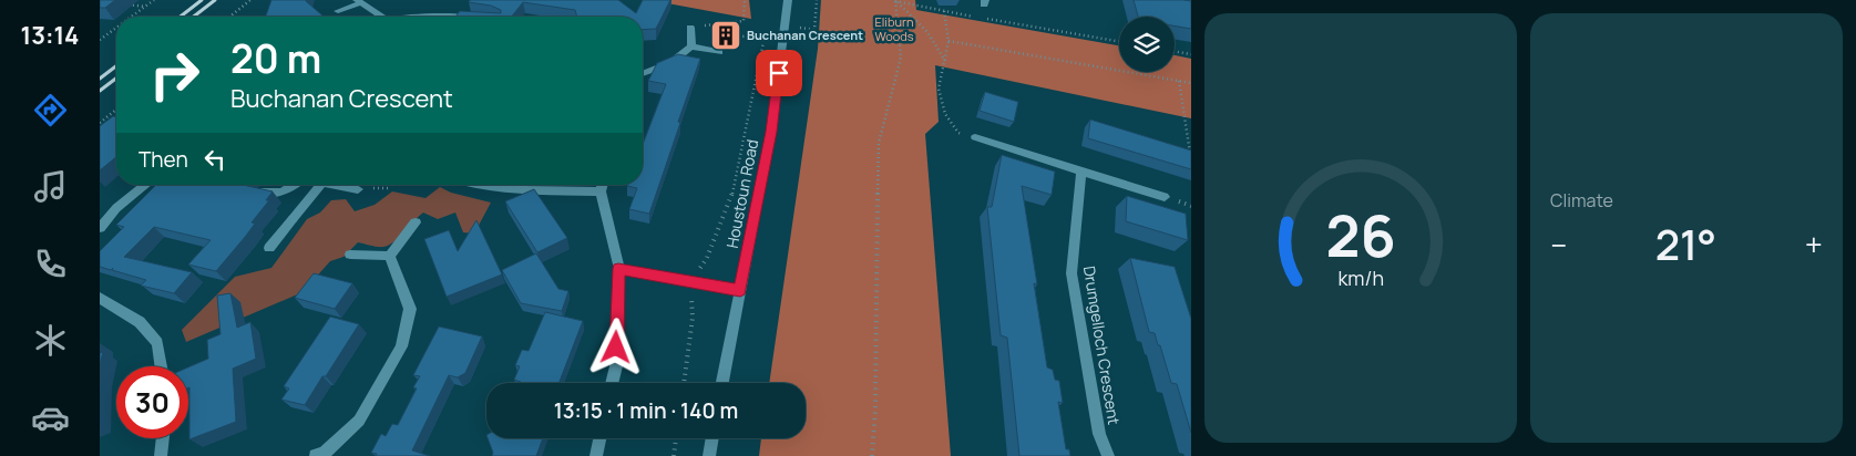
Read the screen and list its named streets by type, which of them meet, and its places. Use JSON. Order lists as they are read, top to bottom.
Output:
{
  "streets": {
    "street": ["Houstoun Road", "Drumgelloch Crescent"]
  },
  "parks": ["Eliburn Woods"],
  "places": {
    "building": ["Buchanan Crescent"]
  },
  "page": {
    "tabs": "13:14",
    "tile": "Climate",
    "turn": ["20 m", "Buchanan Crescent"],
    "then": "Then",
    "heat": ["−", "21°", "+"],
    "limit": "30",
    "trip": "13:15 · 1 min · 140 m",
    "gauge": ["26", "km/h"]
  }
}
